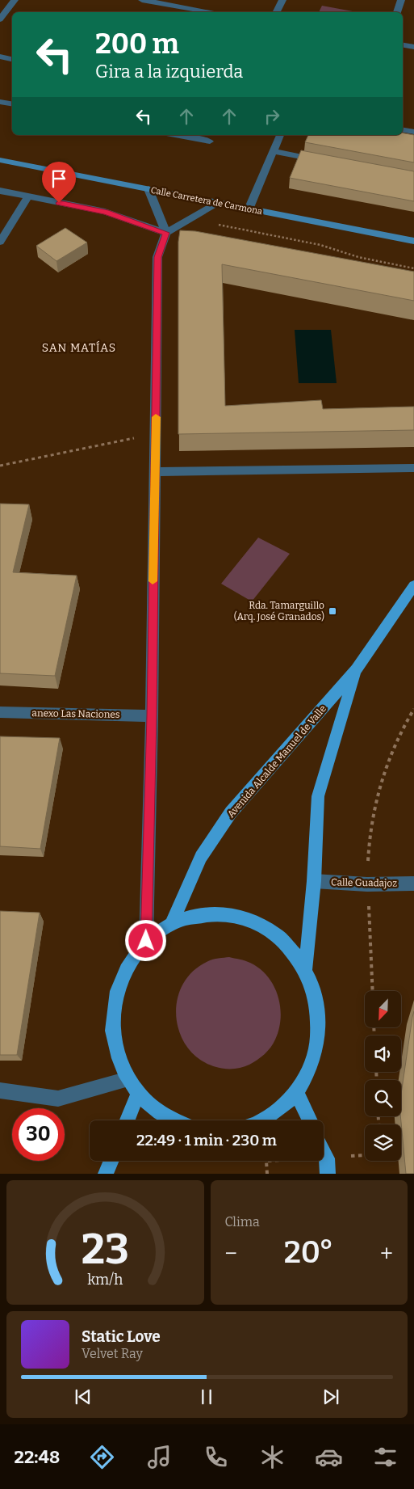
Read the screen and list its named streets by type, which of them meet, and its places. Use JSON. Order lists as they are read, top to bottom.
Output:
{
  "streets": {
    "main road": ["Calle Carretera de Carmona", "Avenida Alcalde Manuel de Valle"],
    "street": ["anexo Las Naciones", "Calle Guadajoz"]
  },
  "crossings": [
    ["Avenida Alcalde Manuel de Valle", "Calle Guadajoz"]
  ],
  "districts": ["SAN MATÍAS"],
  "places": {
    "transit": ["Rda. Tamarguillo (Arq. José Granados)"]
  },
  "north": "bottom left",
  "page": {
    "turn": ["200 m", "Gira a la izquierda"],
    "limit": "30",
    "trip": "22:49 · 1 min · 230 m",
    "tile": "Clima",
    "heat": ["−", "20°", "+"],
    "song": ["Static Love", "Velvet Ray"],
    "tabs": "22:48",
    "gauge": ["23", "km/h"]
  }
}
